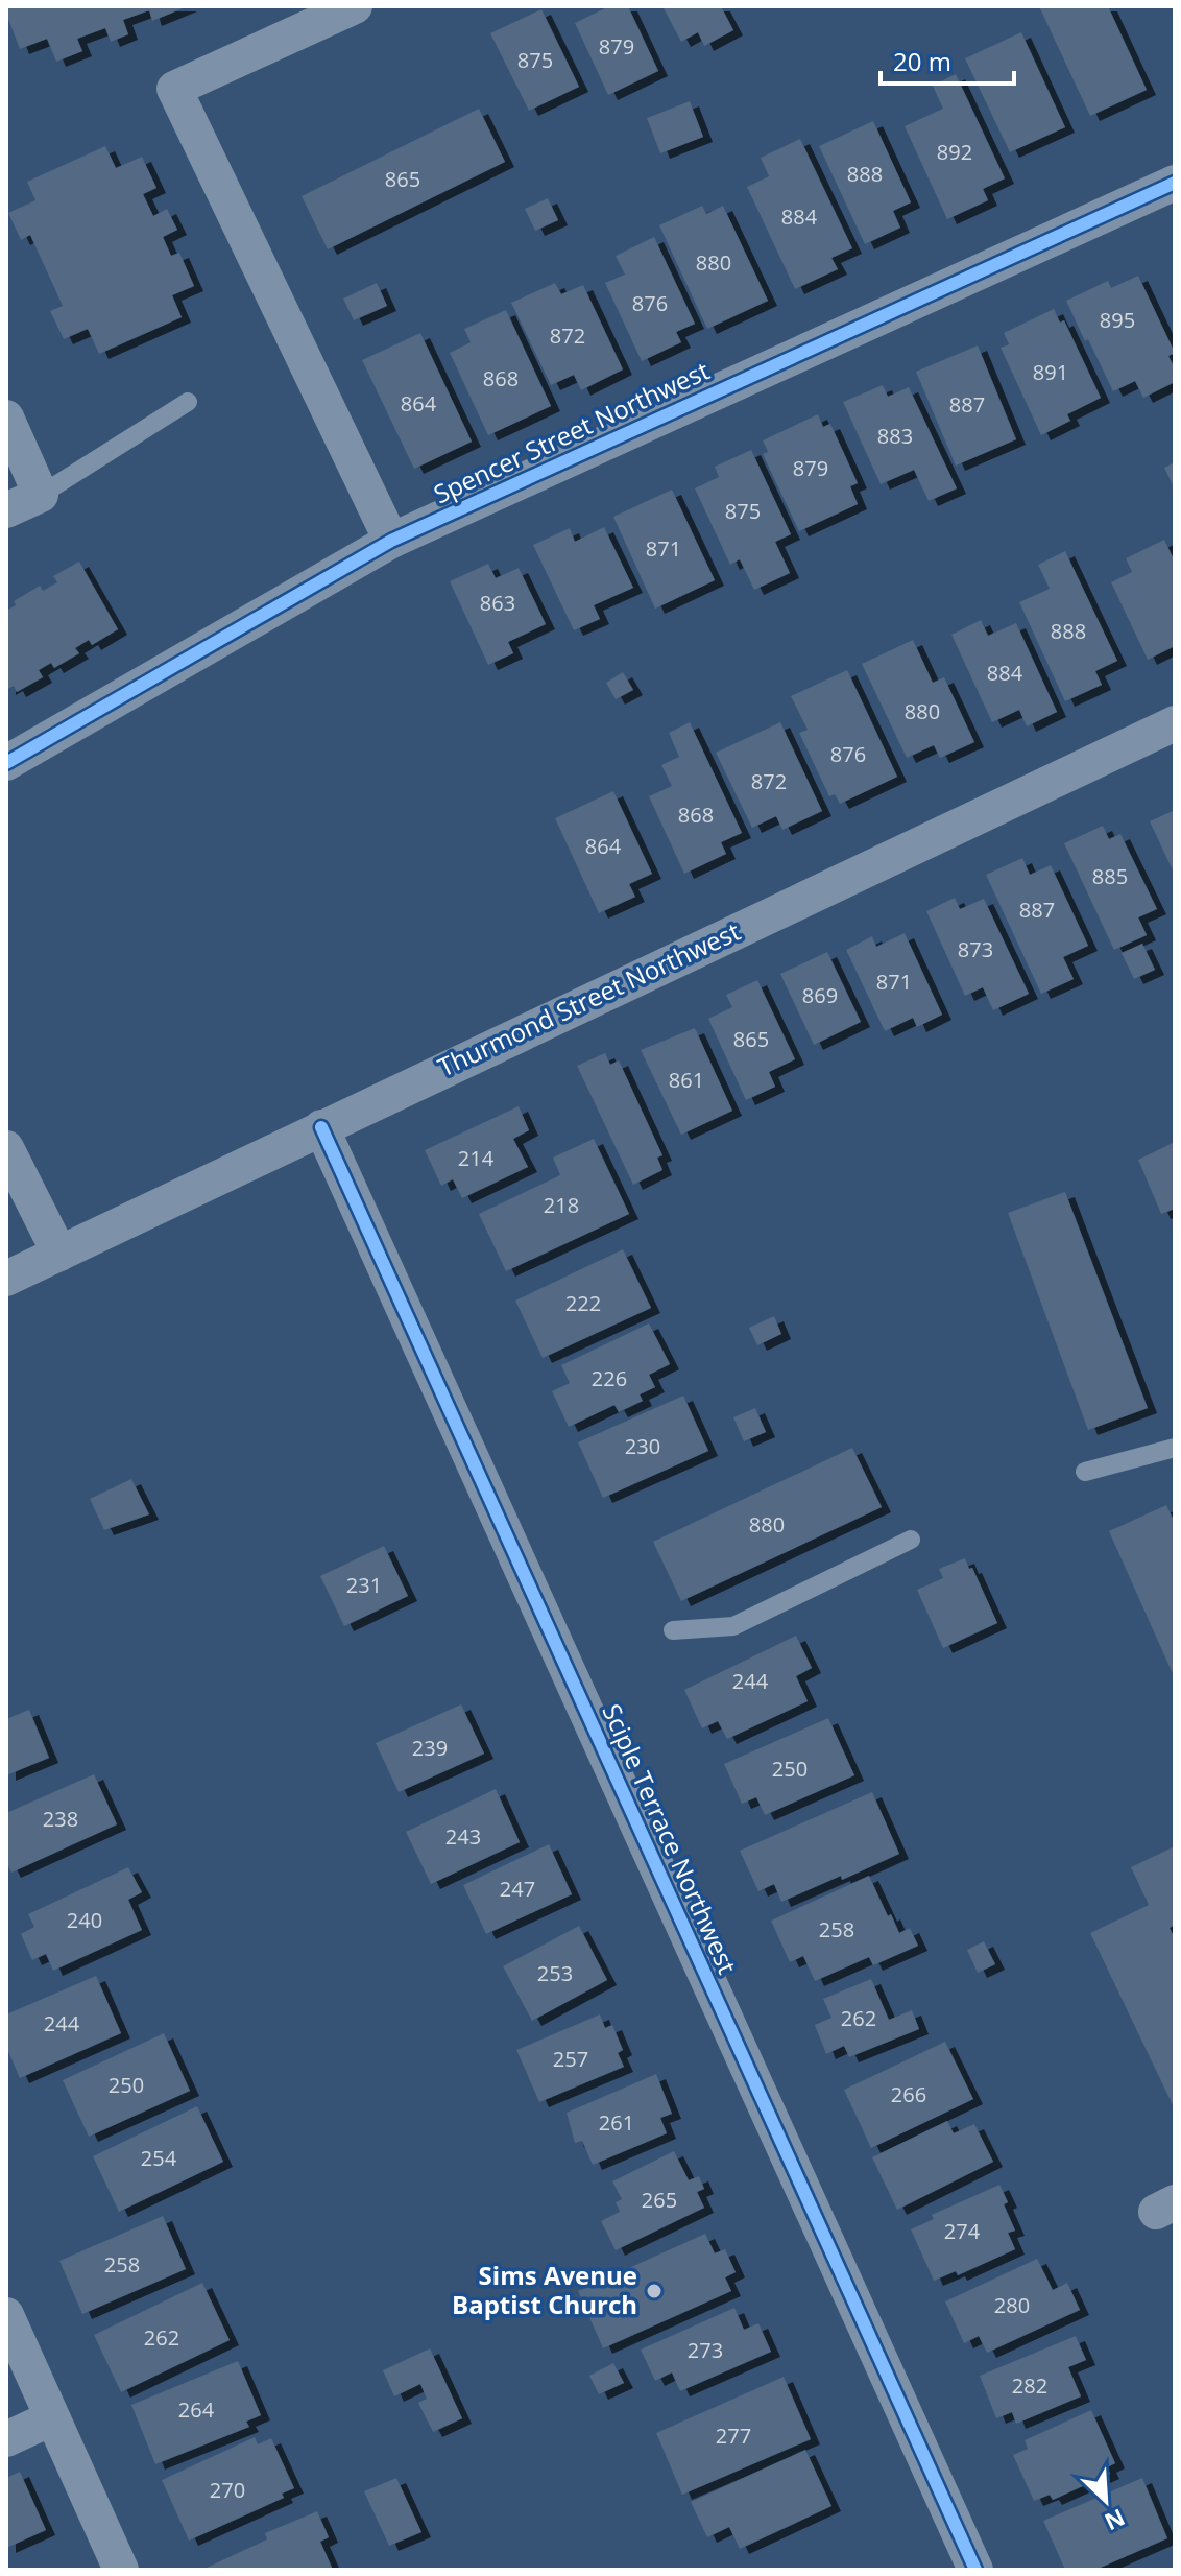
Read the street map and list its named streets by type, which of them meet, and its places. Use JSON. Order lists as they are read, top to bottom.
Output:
{
  "streets": {
    "street": ["Spencer Street Northwest", "Thurmond Street Northwest", "Sciple Terrace Northwest"]
  },
  "crossings": [
    ["Thurmond Street Northwest", "Sciple Terrace Northwest"]
  ],
  "places": ["Sims Avenue Baptist Church"],
  "house_numbers": [
    "879",
    "875",
    "892",
    "888",
    "865",
    "884",
    "880",
    "876",
    "895",
    "872",
    "891",
    "868",
    "864",
    "887",
    "883",
    "879",
    "875",
    "871",
    "863",
    "888",
    "884",
    "880",
    "876",
    "872",
    "868",
    "864",
    "885",
    "887",
    "873",
    "871",
    "869",
    "865",
    "861",
    "214",
    "218",
    "222",
    "226",
    "230",
    "880",
    "231",
    "244",
    "239",
    "250",
    "238",
    "243",
    "247",
    "240",
    "258",
    "253",
    "262",
    "244",
    "257",
    "250",
    "266",
    "261",
    "254",
    "265",
    "274",
    "258",
    "280",
    "262",
    "273",
    "282",
    "264",
    "277",
    "270"
  ],
  "scale_bar": "20 m",
  "north": "bottom right"
}
